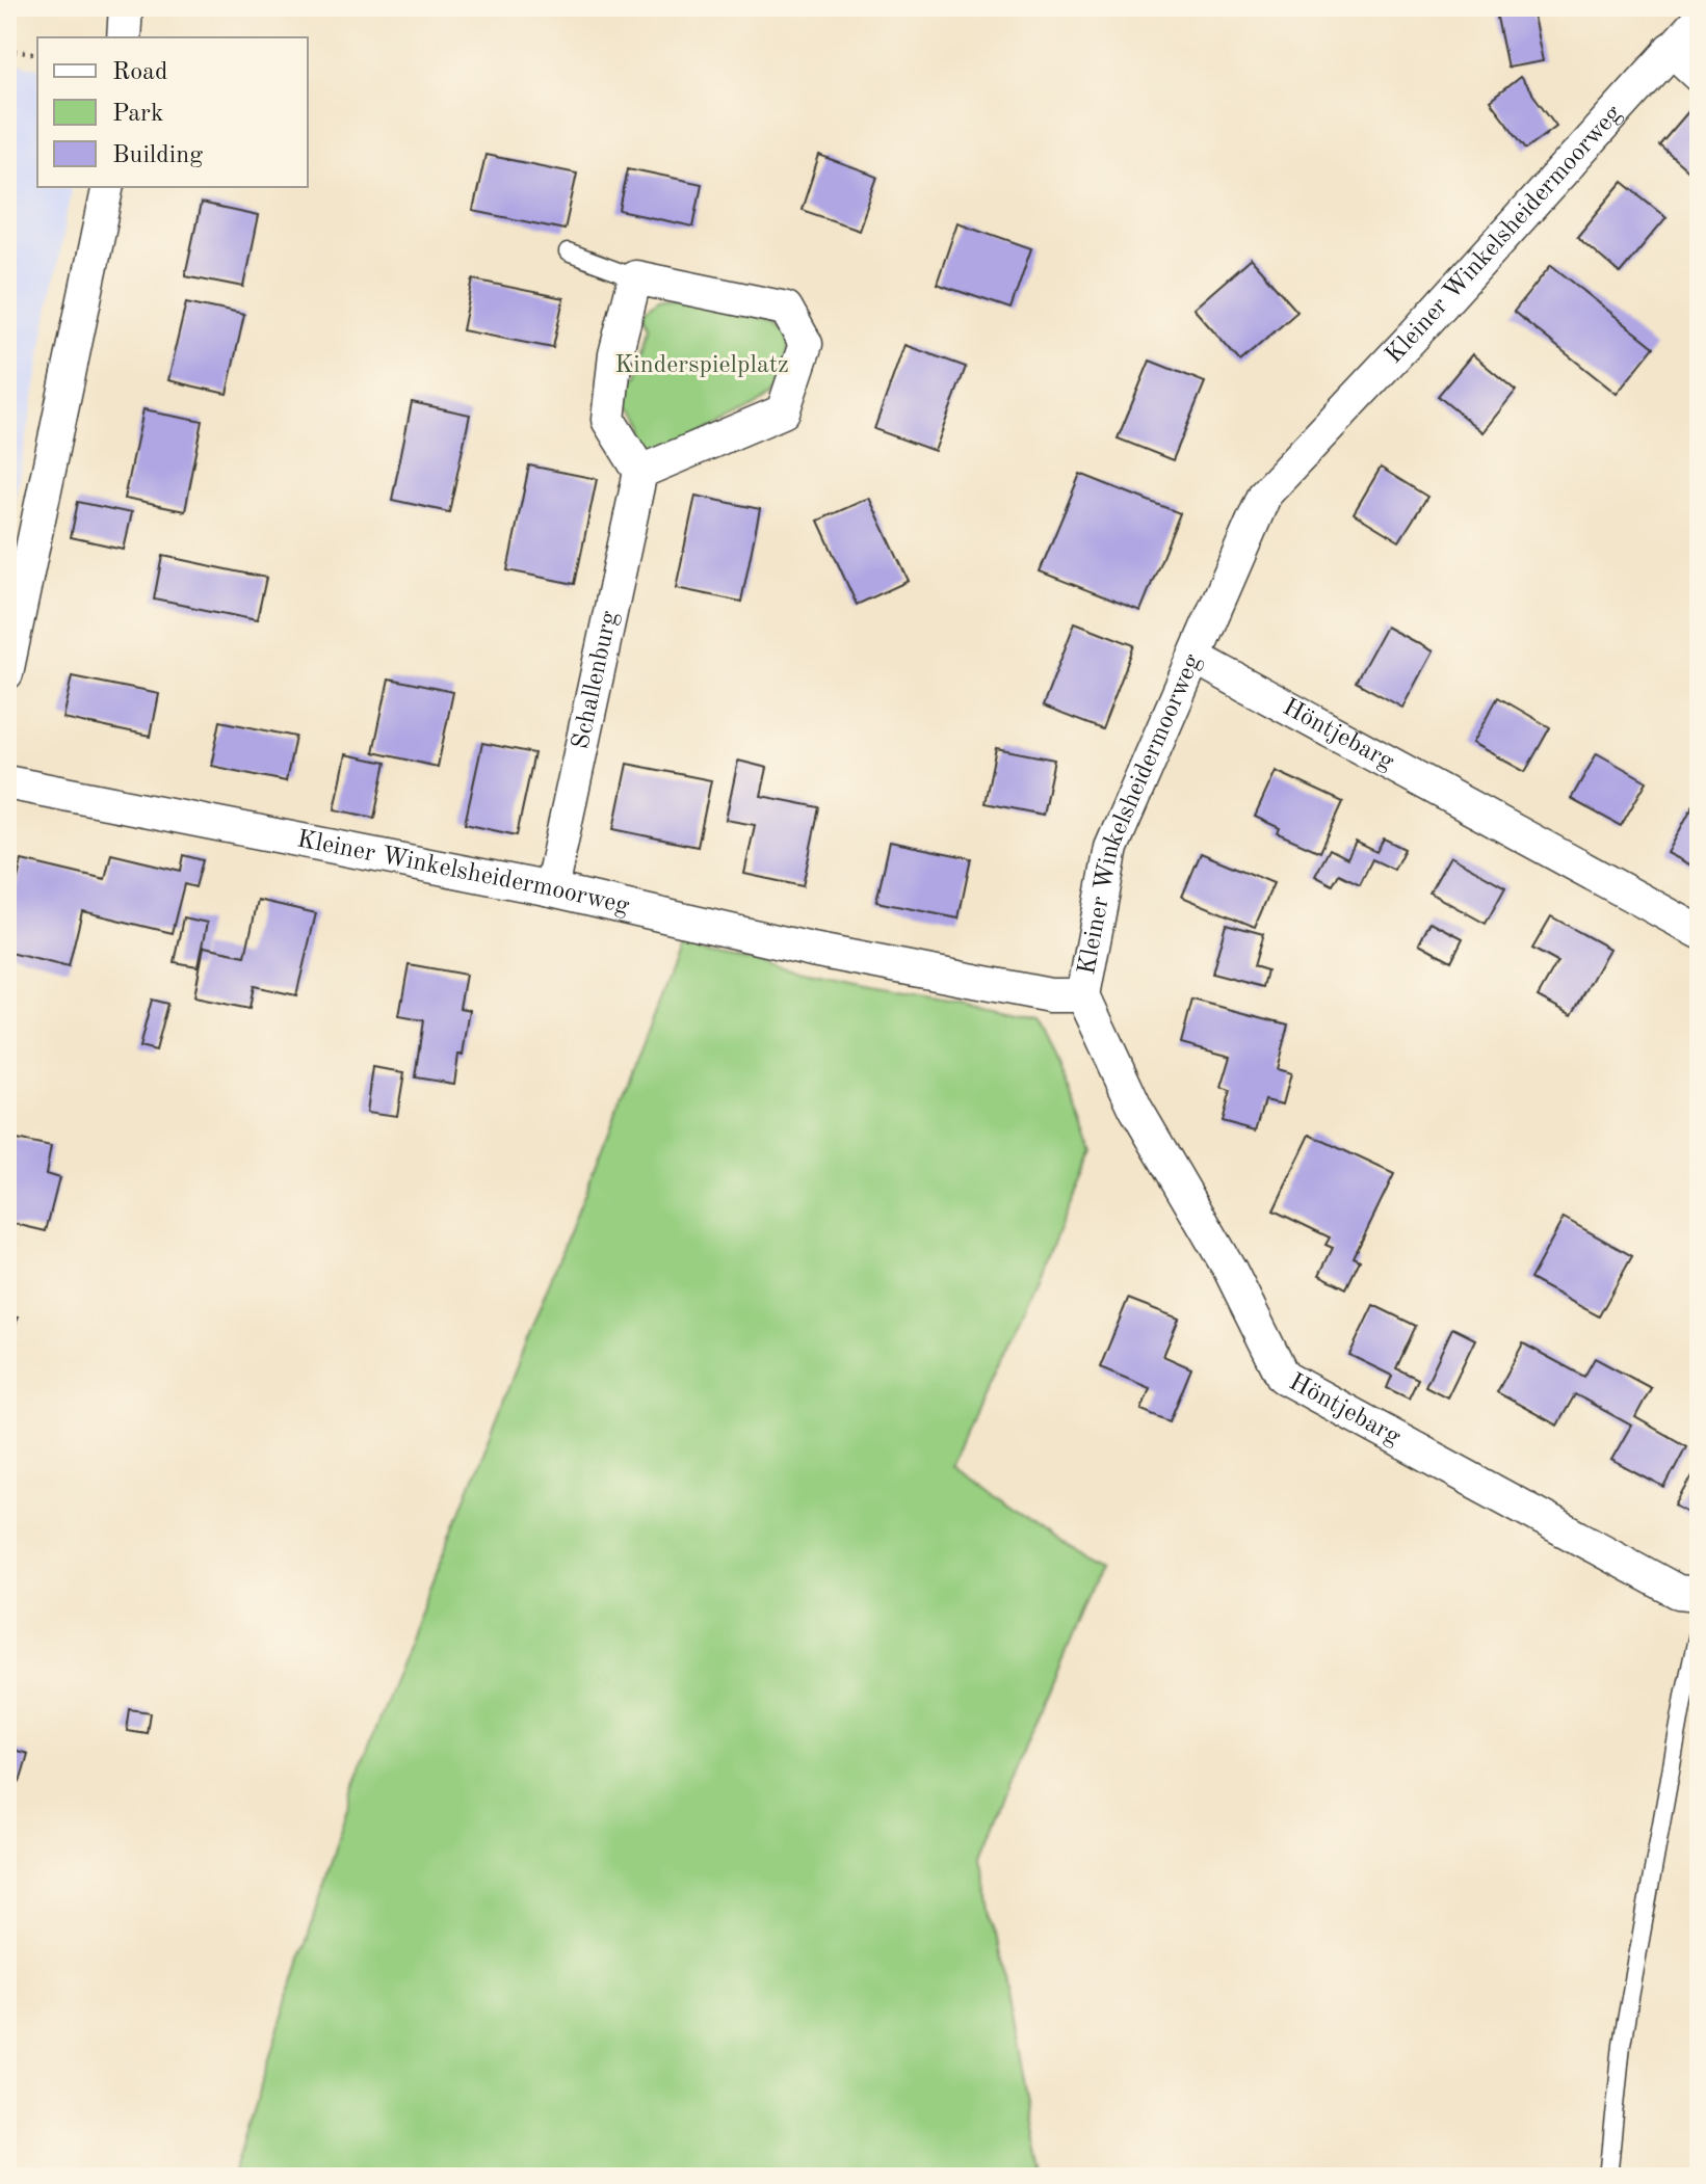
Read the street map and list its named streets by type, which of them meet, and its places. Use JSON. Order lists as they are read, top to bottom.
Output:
{
  "streets": {
    "street": ["Kleiner Winkelsheidermoorweg", "Schallenburg", "Höntjebarg"]
  },
  "crossings": [
    ["Kleiner Winkelsheidermoorweg", "Schallenburg"],
    ["Kleiner Winkelsheidermoorweg", "Höntjebarg"]
  ],
  "parks": ["Kinderspielplatz"],
  "legend": ["Road", "Park", "Building"]
}
